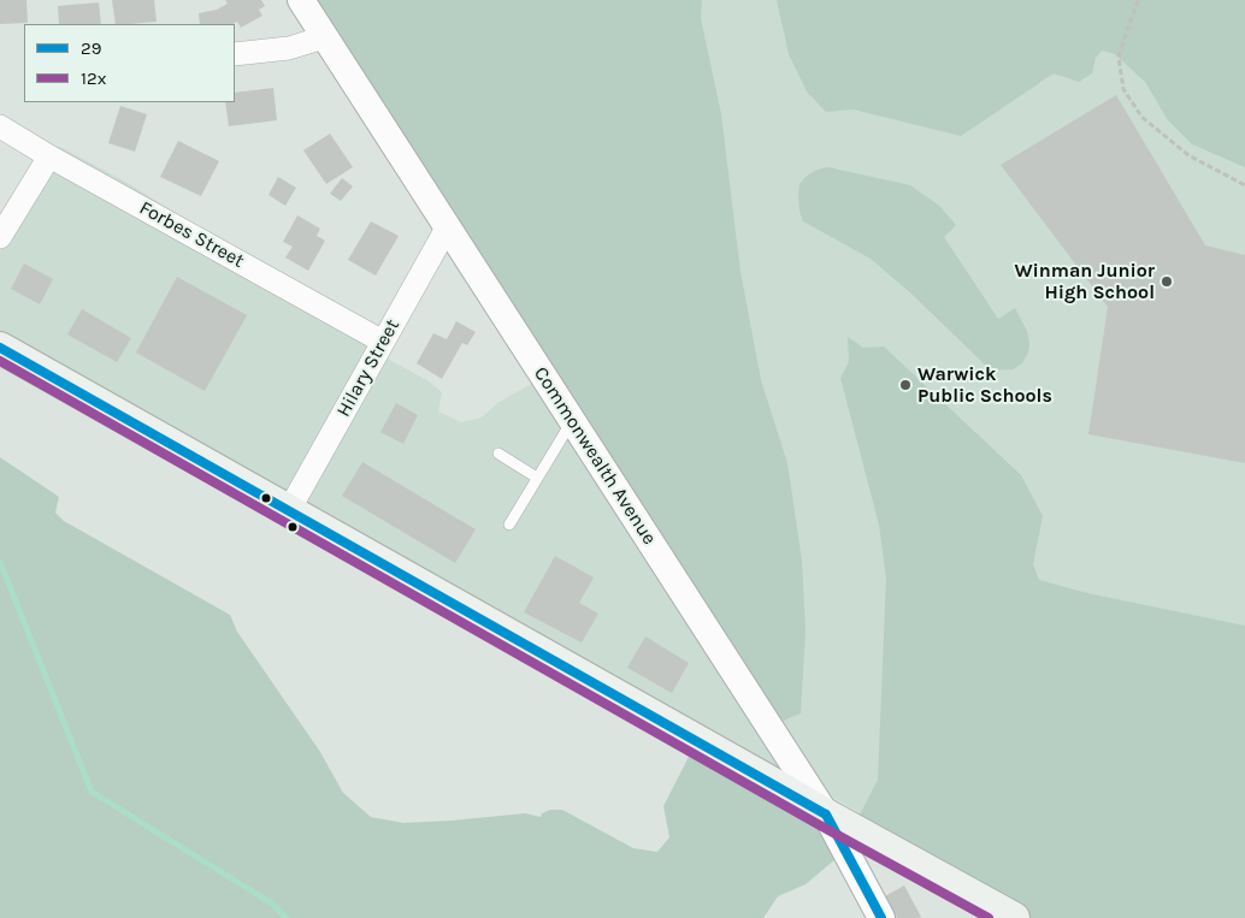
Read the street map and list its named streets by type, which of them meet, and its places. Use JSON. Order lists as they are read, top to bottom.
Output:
{
  "streets": {
    "street": ["Forbes Street", "Hilary Street", "Commonwealth Avenue"]
  },
  "crossings": [
    ["Forbes Street", "Hilary Street"],
    ["Hilary Street", "Commonwealth Avenue"]
  ],
  "places": ["Winman Junior High School", "Warwick Public Schools"],
  "lines": ["transit line 29", "transit line 12x"],
  "legend": ["29", "12x"]
}
